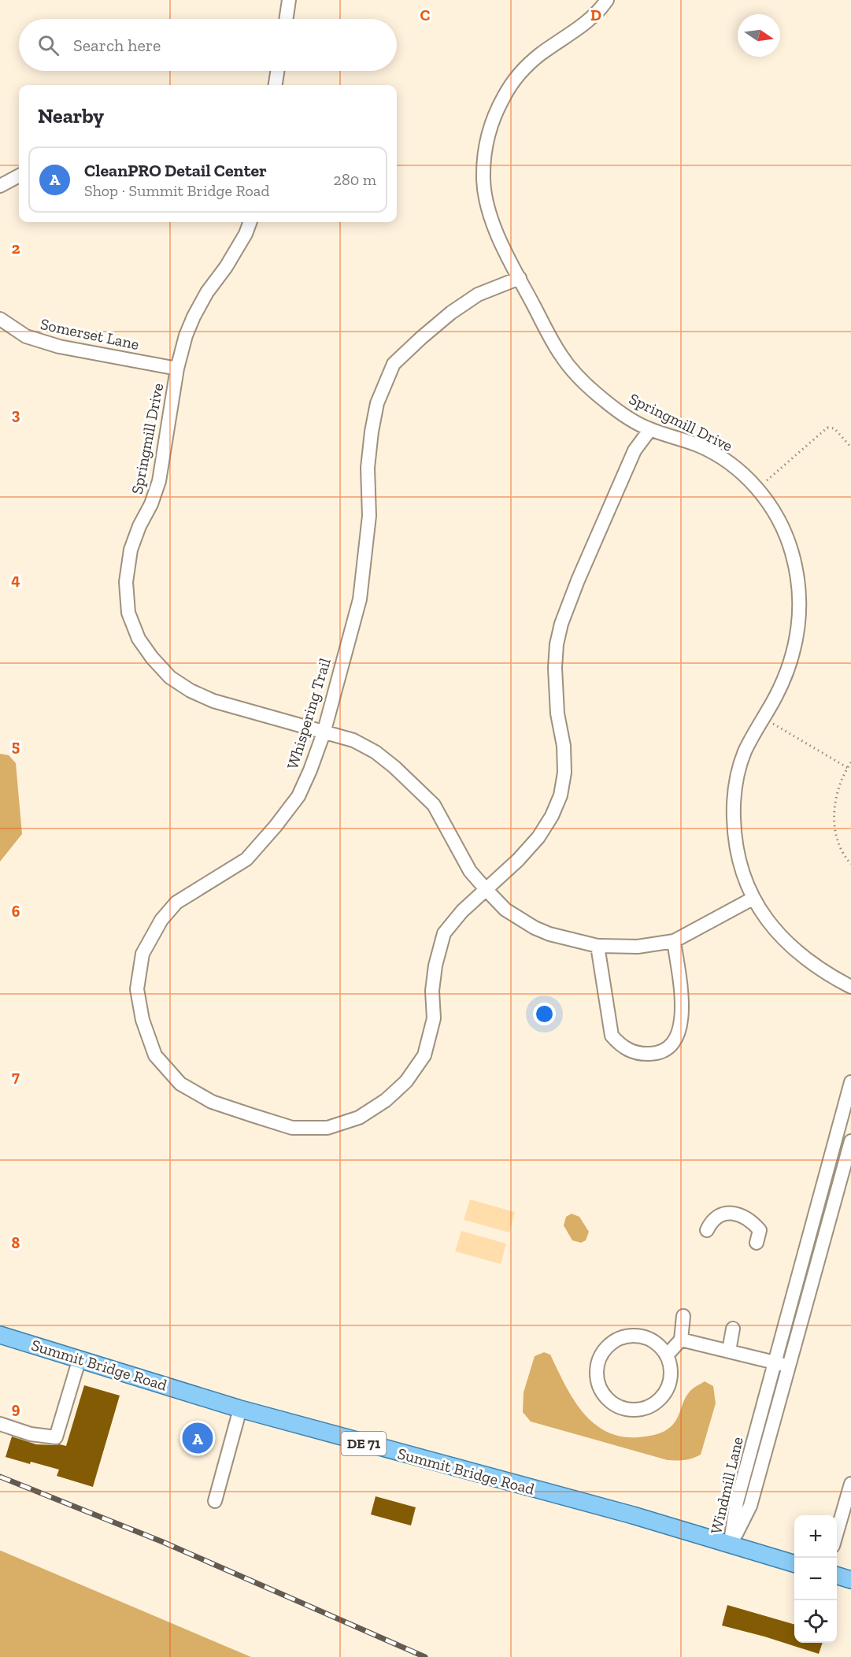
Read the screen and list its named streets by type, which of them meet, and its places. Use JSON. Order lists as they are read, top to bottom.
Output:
{
  "streets": {
    "main road": ["Summit Bridge Road", "DE 71"],
    "street": [
      "Somerset Lane",
      "Springmill Drive",
      "Whispering Trail",
      "Windmill Lane"
    ]
  },
  "crossings": [
    ["Somerset Lane", "Springmill Drive"],
    ["Springmill Drive", "Whispering Trail"],
    ["Summit Bridge Road", "Windmill Lane"]
  ],
  "north": "right",
  "page": {
    "search": "Search here",
    "heading": "Nearby",
    "list": [
      {
        "mark": "A",
        "name": "CleanPRO Detail Center",
        "note": "Shop · Summit Bridge Road",
        "value": "280 m"
      }
    ],
    "pins": "A",
    "map_buttons": ["+", "−"]
  },
  "grid": {
    "columns": ["C", "D"],
    "rows": [
      "2",
      "3",
      "4",
      "5",
      "6",
      "7",
      "8",
      "9"
    ]
  }
}
